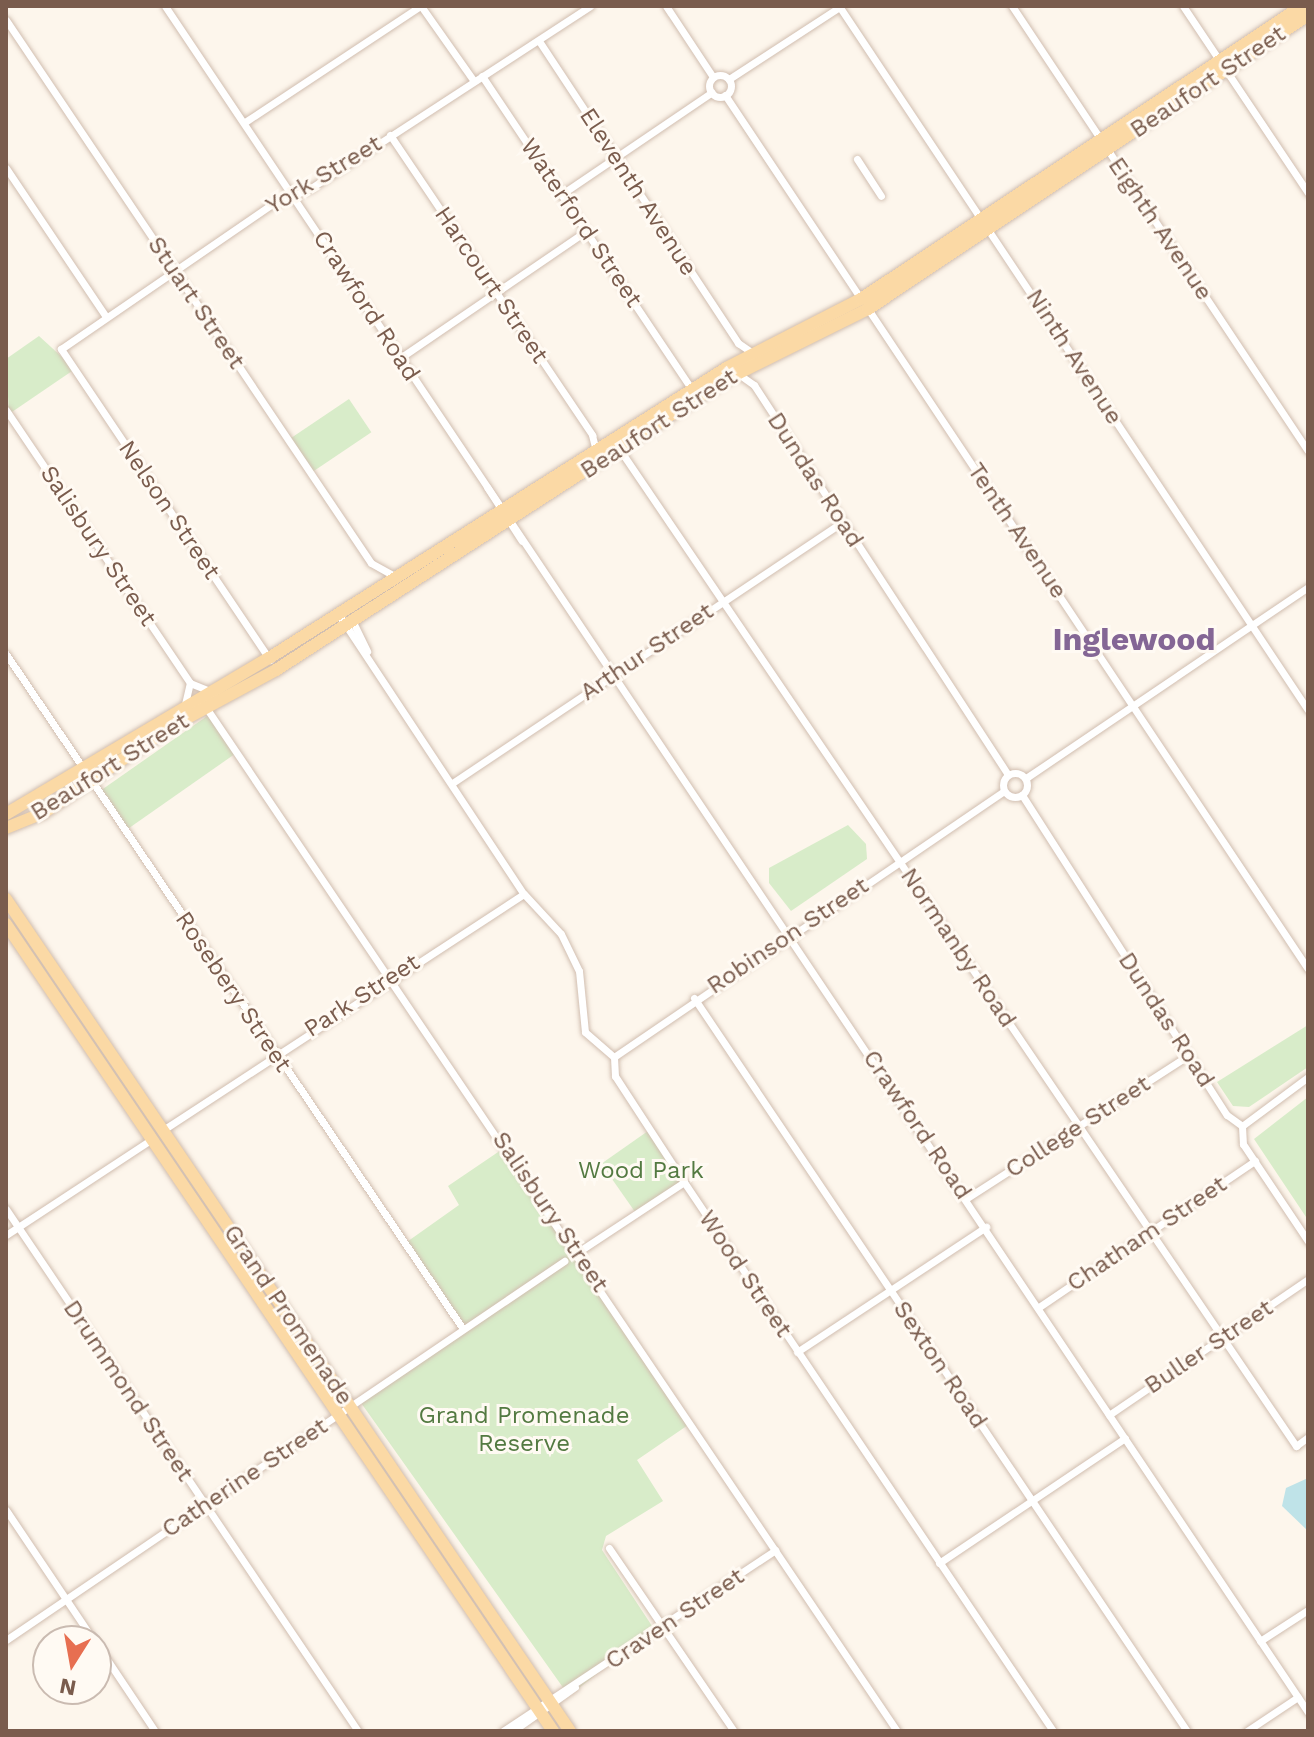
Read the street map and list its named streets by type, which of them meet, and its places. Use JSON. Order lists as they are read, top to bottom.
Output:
{
  "streets": {
    "main road": ["Beaufort Street", "Grand Promenade"],
    "street": [
      "York Street",
      "Eleventh Avenue",
      "Waterford Street",
      "Eighth Avenue",
      "Harcourt Street",
      "Stuart Street",
      "Crawford Road",
      "Ninth Avenue",
      "Dundas Road",
      "Nelson Street",
      "Tenth Avenue",
      "Salisbury Street",
      "Arthur Street",
      "Robinson Street",
      "Normanby Road",
      "Rosebery Street",
      "Park Street",
      "College Street",
      "Chatham Street",
      "Wood Street",
      "Buller Street",
      "Sexton Road",
      "Drummond Street",
      "Catherine Street",
      "Craven Street"
    ]
  },
  "crossings": [
    ["Beaufort Street", "Eleventh Avenue"],
    ["Beaufort Street", "Waterford Street"],
    ["Beaufort Street", "Eighth Avenue"],
    ["Beaufort Street", "Harcourt Street"],
    ["Beaufort Street", "Stuart Street"],
    ["Beaufort Street", "Crawford Road"],
    ["Beaufort Street", "Ninth Avenue"],
    ["Beaufort Street", "Dundas Road"],
    ["Beaufort Street", "Nelson Street"],
    ["Beaufort Street", "Tenth Avenue"],
    ["Beaufort Street", "Salisbury Street"],
    ["Beaufort Street", "Normanby Road"],
    ["Beaufort Street", "Rosebery Street"],
    ["Beaufort Street", "Wood Street"],
    ["York Street", "Eleventh Avenue"],
    ["York Street", "Waterford Street"],
    ["York Street", "Harcourt Street"],
    ["York Street", "Stuart Street"],
    ["York Street", "Crawford Road"],
    ["York Street", "Nelson Street"],
    ["Eleventh Avenue", "Dundas Road"],
    ["Harcourt Street", "Normanby Road"],
    ["Crawford Road", "Arthur Street"],
    ["Crawford Road", "Robinson Street"],
    ["Crawford Road", "College Street"],
    ["Crawford Road", "Chatham Street"],
    ["Crawford Road", "Buller Street"],
    ["Dundas Road", "Arthur Street"],
    ["Dundas Road", "College Street"],
    ["Dundas Road", "Chatham Street"],
    ["Salisbury Street", "Park Street"],
    ["Salisbury Street", "Craven Street"],
    ["Arthur Street", "Normanby Road"],
    ["Arthur Street", "Wood Street"],
    ["Robinson Street", "Normanby Road"],
    ["Robinson Street", "Wood Street"],
    ["Robinson Street", "Sexton Road"],
    ["Normanby Road", "College Street"],
    ["Normanby Road", "Chatham Street"],
    ["Normanby Road", "Buller Street"],
    ["Rosebery Street", "Park Street"],
    ["Rosebery Street", "Catherine Street"],
    ["Park Street", "Wood Street"],
    ["Park Street", "Grand Promenade"],
    ["Grand Promenade", "Catherine Street"],
    ["Grand Promenade", "Craven Street"],
    ["Drummond Street", "Catherine Street"]
  ],
  "districts": ["Inglewood"],
  "parks": ["Wood Park", "Grand Promenade Reserve"],
  "north": "bottom"
}
